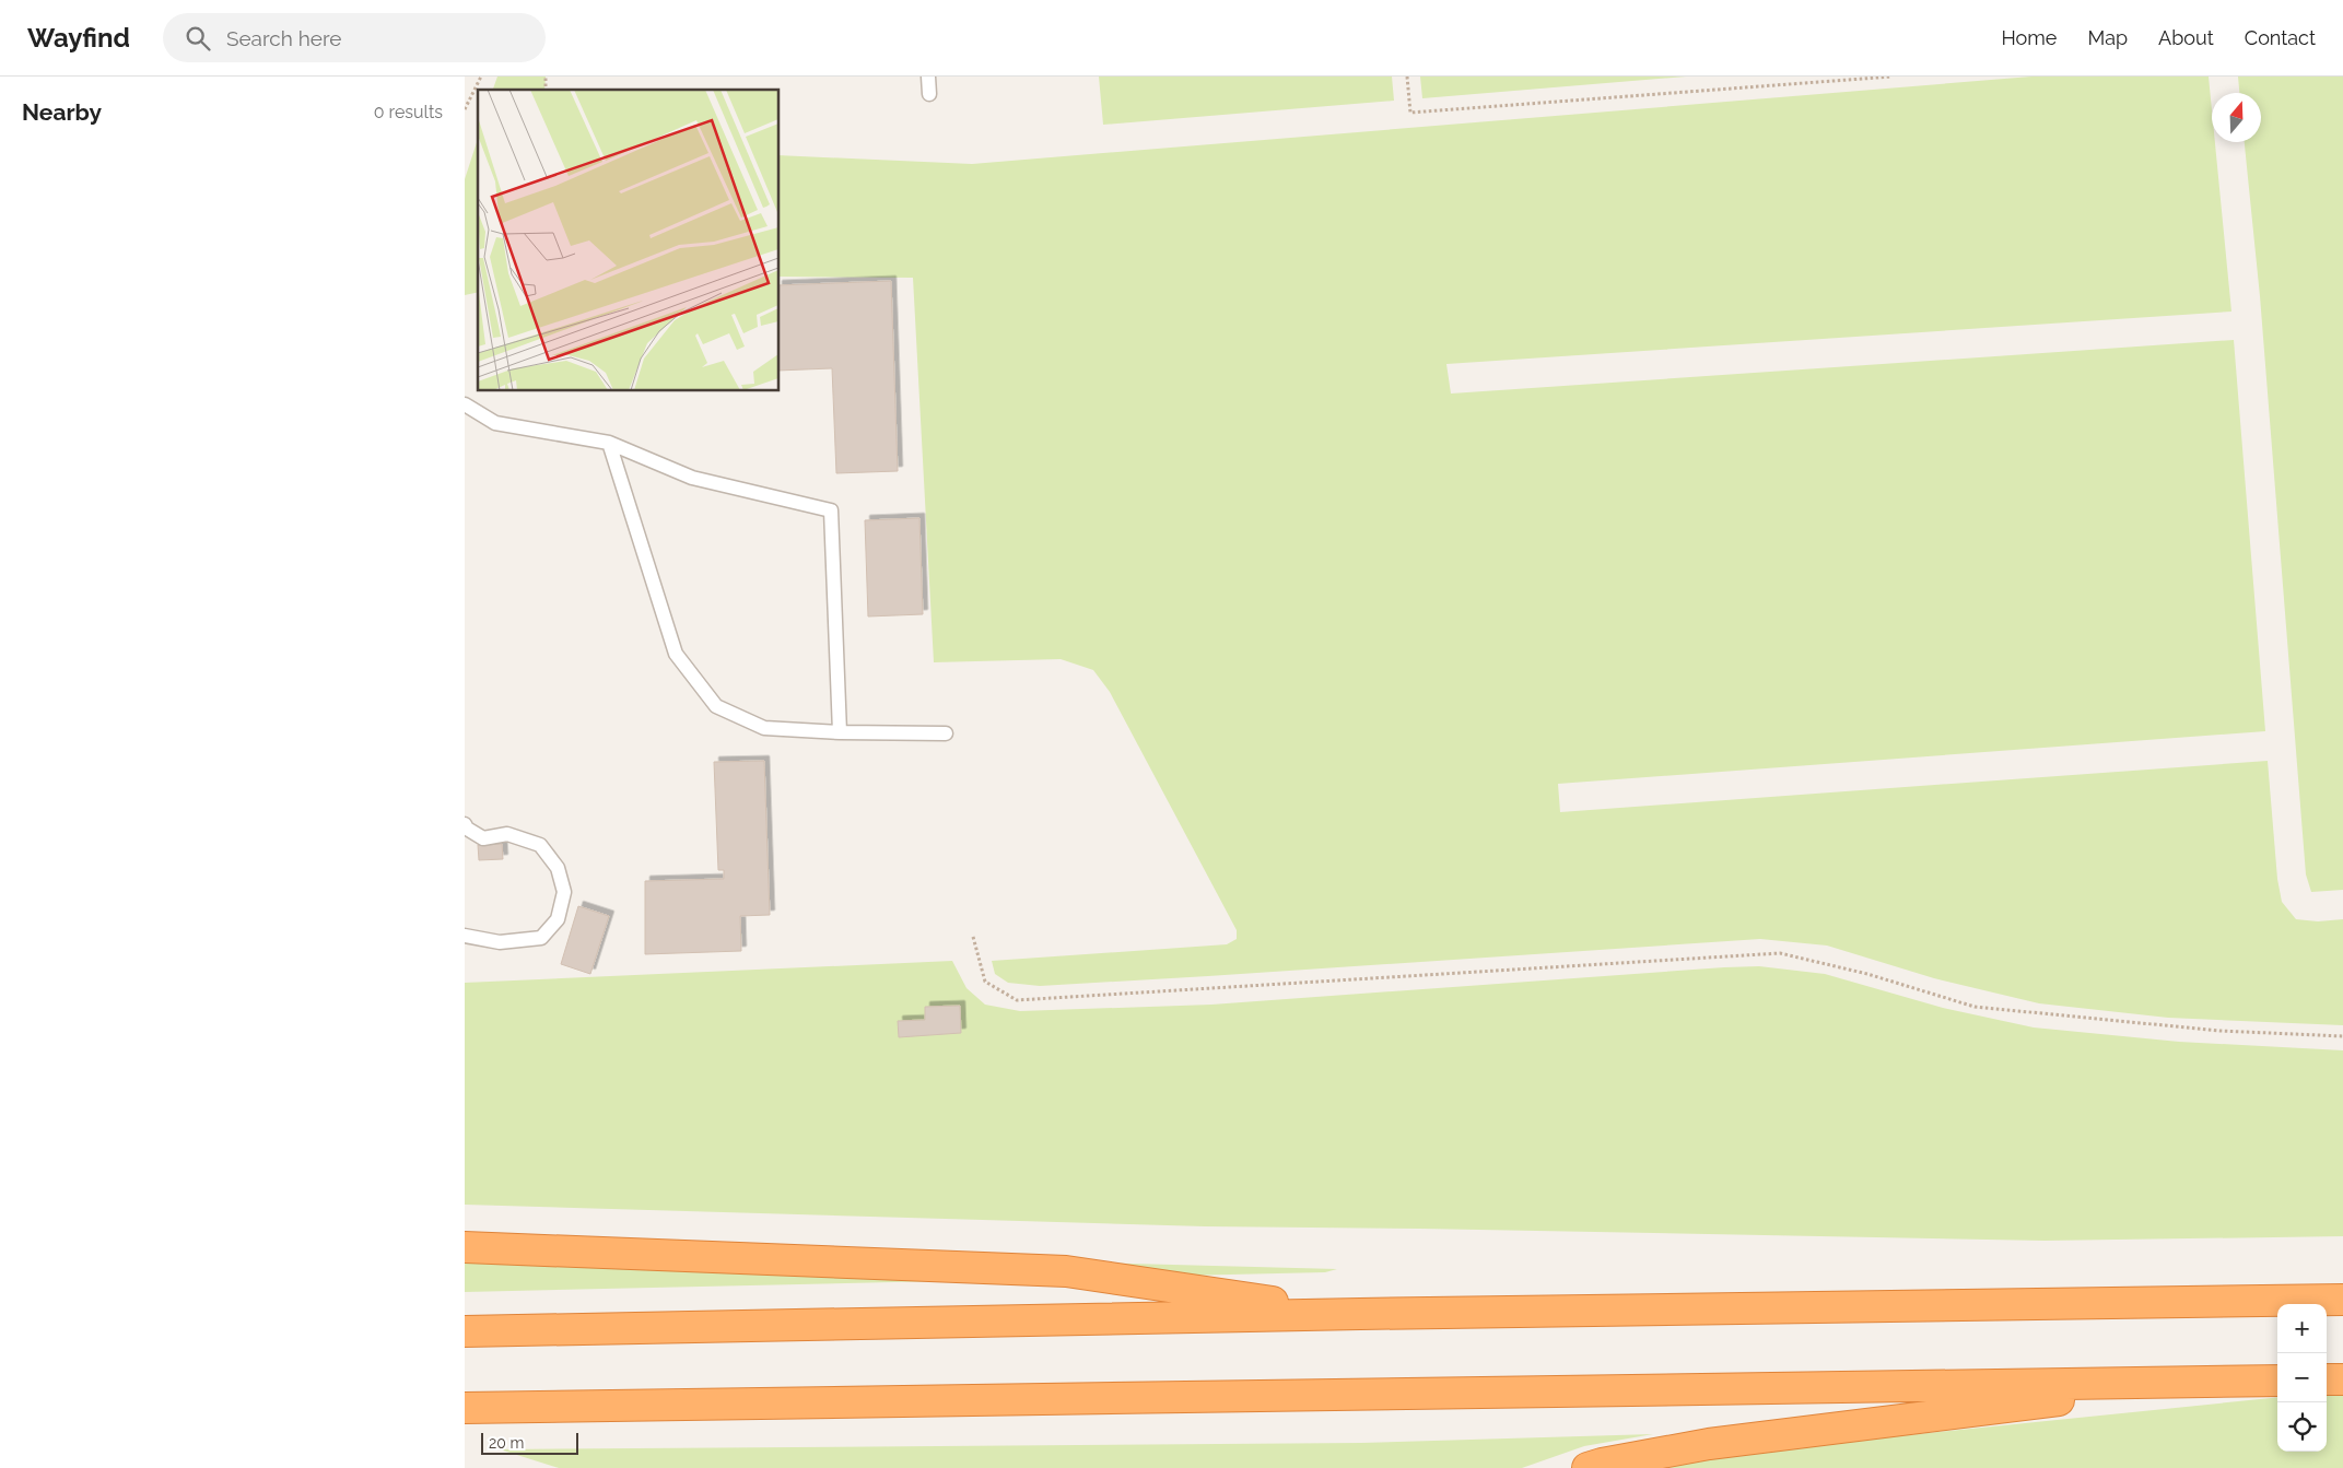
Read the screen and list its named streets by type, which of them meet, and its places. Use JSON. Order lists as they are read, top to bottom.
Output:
{
  "scale_bar": "20 m",
  "north": "top",
  "page": {
    "header": "Wayfind",
    "search": "Search here",
    "nav": [
      "Home",
      "Map",
      "About",
      "Contact"
    ],
    "heading": ["Nearby", "0 results"],
    "map_buttons": ["+", "−"],
    "scale": "20 m"
  }
}
